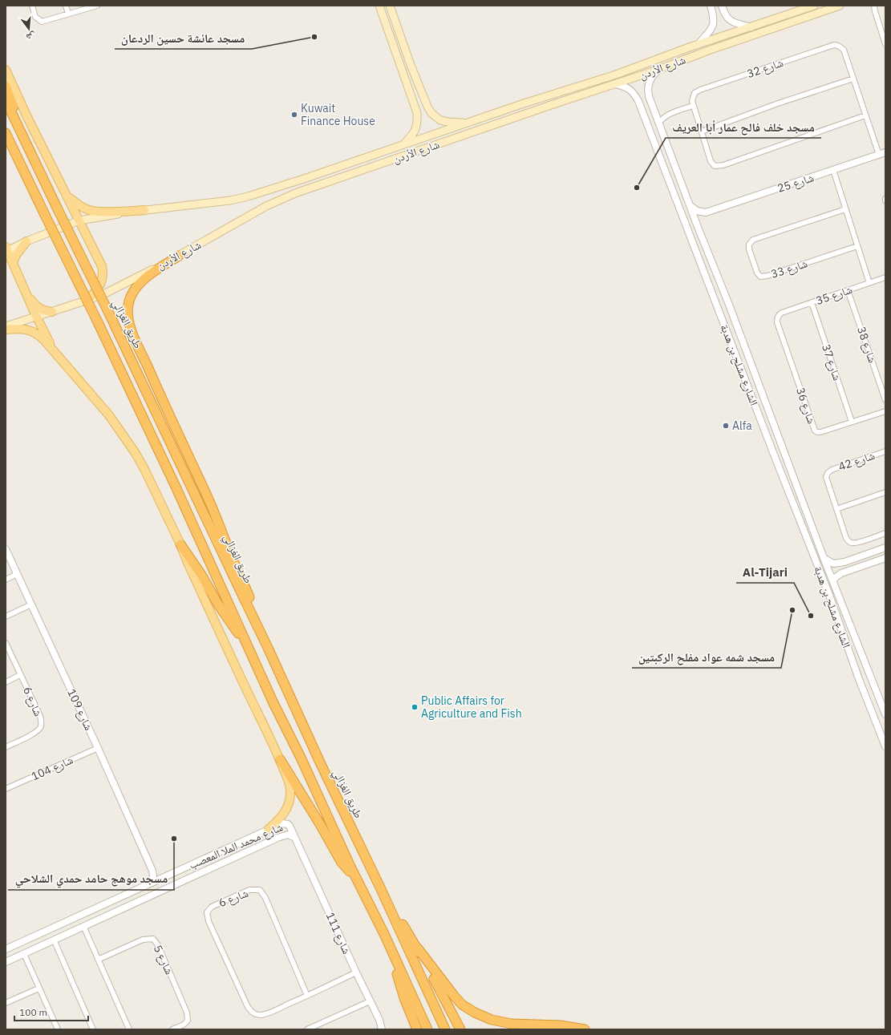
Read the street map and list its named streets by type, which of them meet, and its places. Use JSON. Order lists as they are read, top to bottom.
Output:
{
  "streets": {
    "highway": ["طريق الغزالي"],
    "main road": ["شارع الأردن"],
    "street": [
      "شارع 32",
      "شارع 25",
      "شارع 33",
      "شارع 35",
      "شارع 38",
      "شارع 37",
      "الشارع مشلح بن هدبة",
      "شارع 36",
      "شارع 42",
      "شارع 6",
      "شارع 109",
      "شارع 104",
      "شارع محمد الملا المعصب",
      "شارع 111",
      "شارع 5"
    ]
  },
  "crossings": [
    ["شارع الأردن", "الشارع مشلح بن هدبة"],
    ["شارع 32", "شارع 25"],
    ["شارع 35", "شارع 38"],
    ["شارع 35", "شارع 37"],
    ["شارع 35", "شارع 36"],
    ["شارع 37", "شارع 36"],
    ["شارع 6", "شارع 111"],
    ["شارع 109", "شارع 104"],
    ["شارع 109", "شارع محمد الملا المعصب"],
    ["شارع محمد الملا المعصب", "شارع 111"]
  ],
  "places": [
    "مسجد عائشة حسين الردعان",
    "Kuwait Finance House",
    "مسجد خلف فالح عمار أبا العريف",
    "Alfa",
    "مسجد شمه عواد مفلح الركبتين",
    "Al-Tijari",
    "Public Affairs for Agriculture and Fish",
    "مسجد موهج حامد حمدي الشلاحي"
  ],
  "scale_bar": "100 m",
  "north": "bottom"
}
